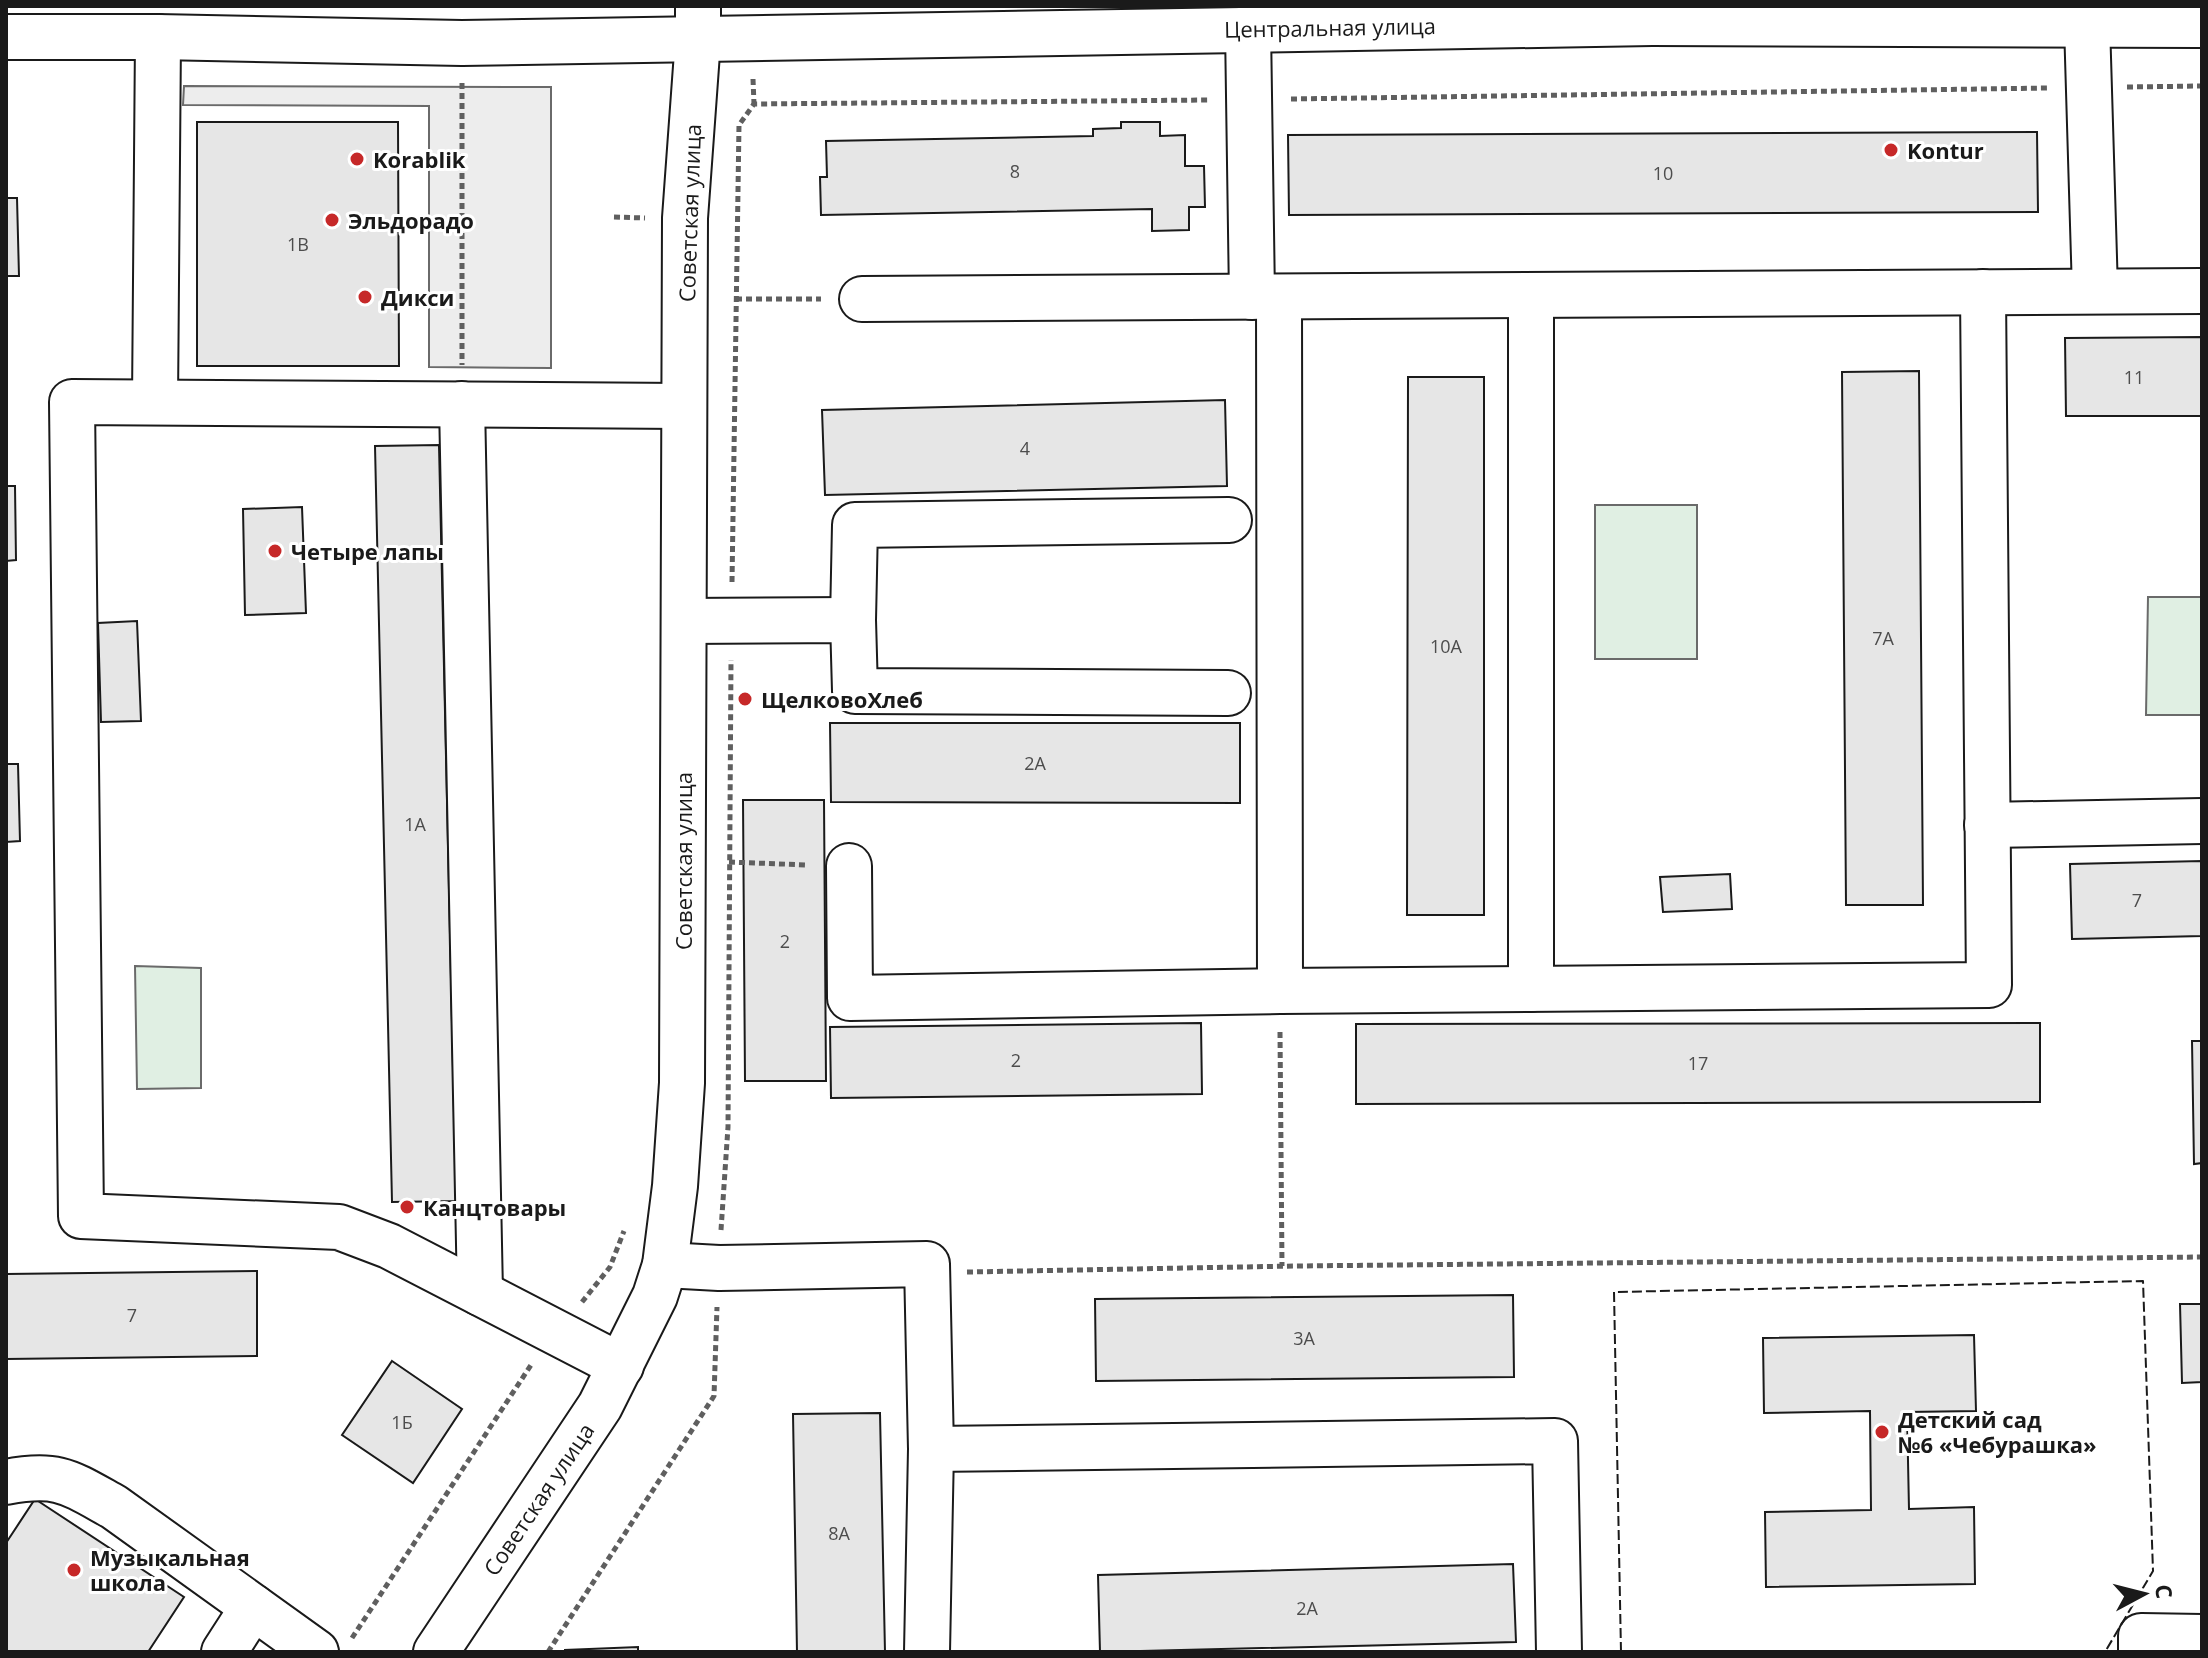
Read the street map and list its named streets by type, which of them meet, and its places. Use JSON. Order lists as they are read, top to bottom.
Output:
{
  "streets": {
    "street": ["Центральная улица", "Советская улица"]
  },
  "crossings": [
    ["Центральная улица", "Советская улица"]
  ],
  "places": [
    "Kontur",
    "Korablik",
    "Эльдорадо",
    "Дикси",
    "Четыре лапы",
    "ЩелковоХлеб",
    "Канцтовары",
    "Детский сад №6 «Чебурашка»",
    "Музыкальная школа"
  ],
  "house_numbers": [
    "8",
    "10",
    "1В",
    "11",
    "4",
    "7А",
    "10А",
    "2А",
    "1А",
    "7",
    "2",
    "2",
    "17",
    "7",
    "3А",
    "1Б",
    "8А",
    "2А"
  ],
  "north": "right"
}
